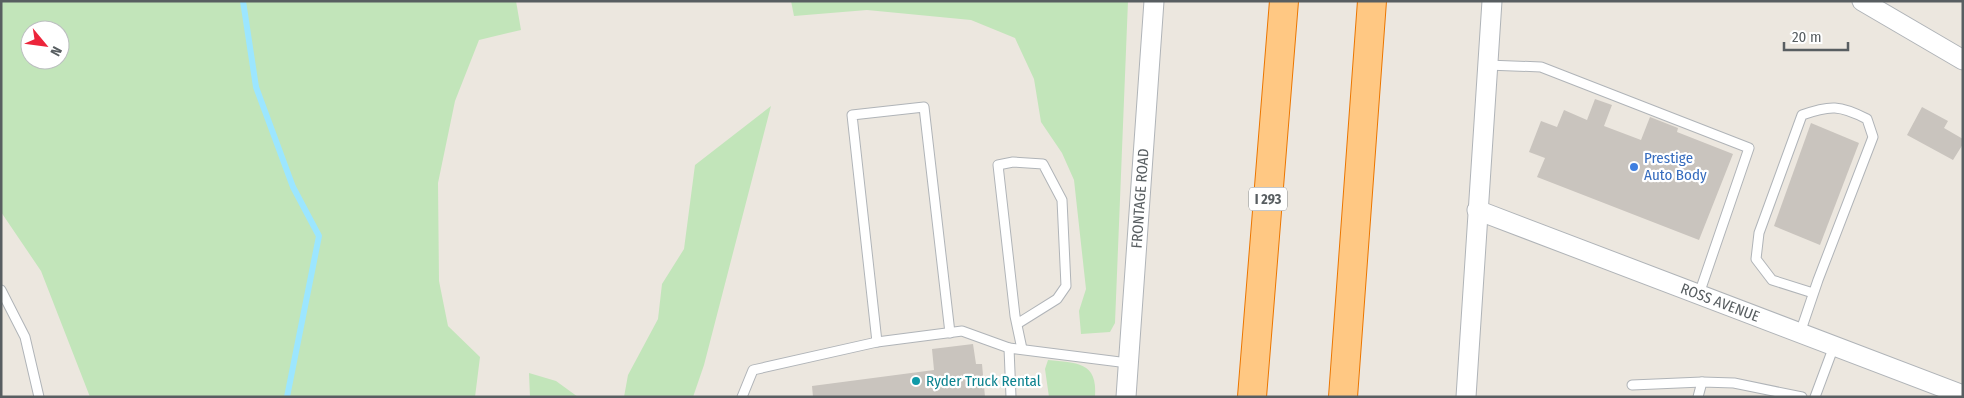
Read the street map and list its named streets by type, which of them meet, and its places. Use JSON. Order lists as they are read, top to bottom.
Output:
{
  "streets": {
    "highway": ["I 293"],
    "street": ["FRONTAGE ROAD", "ROSS AVENUE"]
  },
  "places": ["Prestige Auto Body", "Ryder Truck Rental"],
  "scale_bar": "20 m",
  "north": "bottom right"
}
